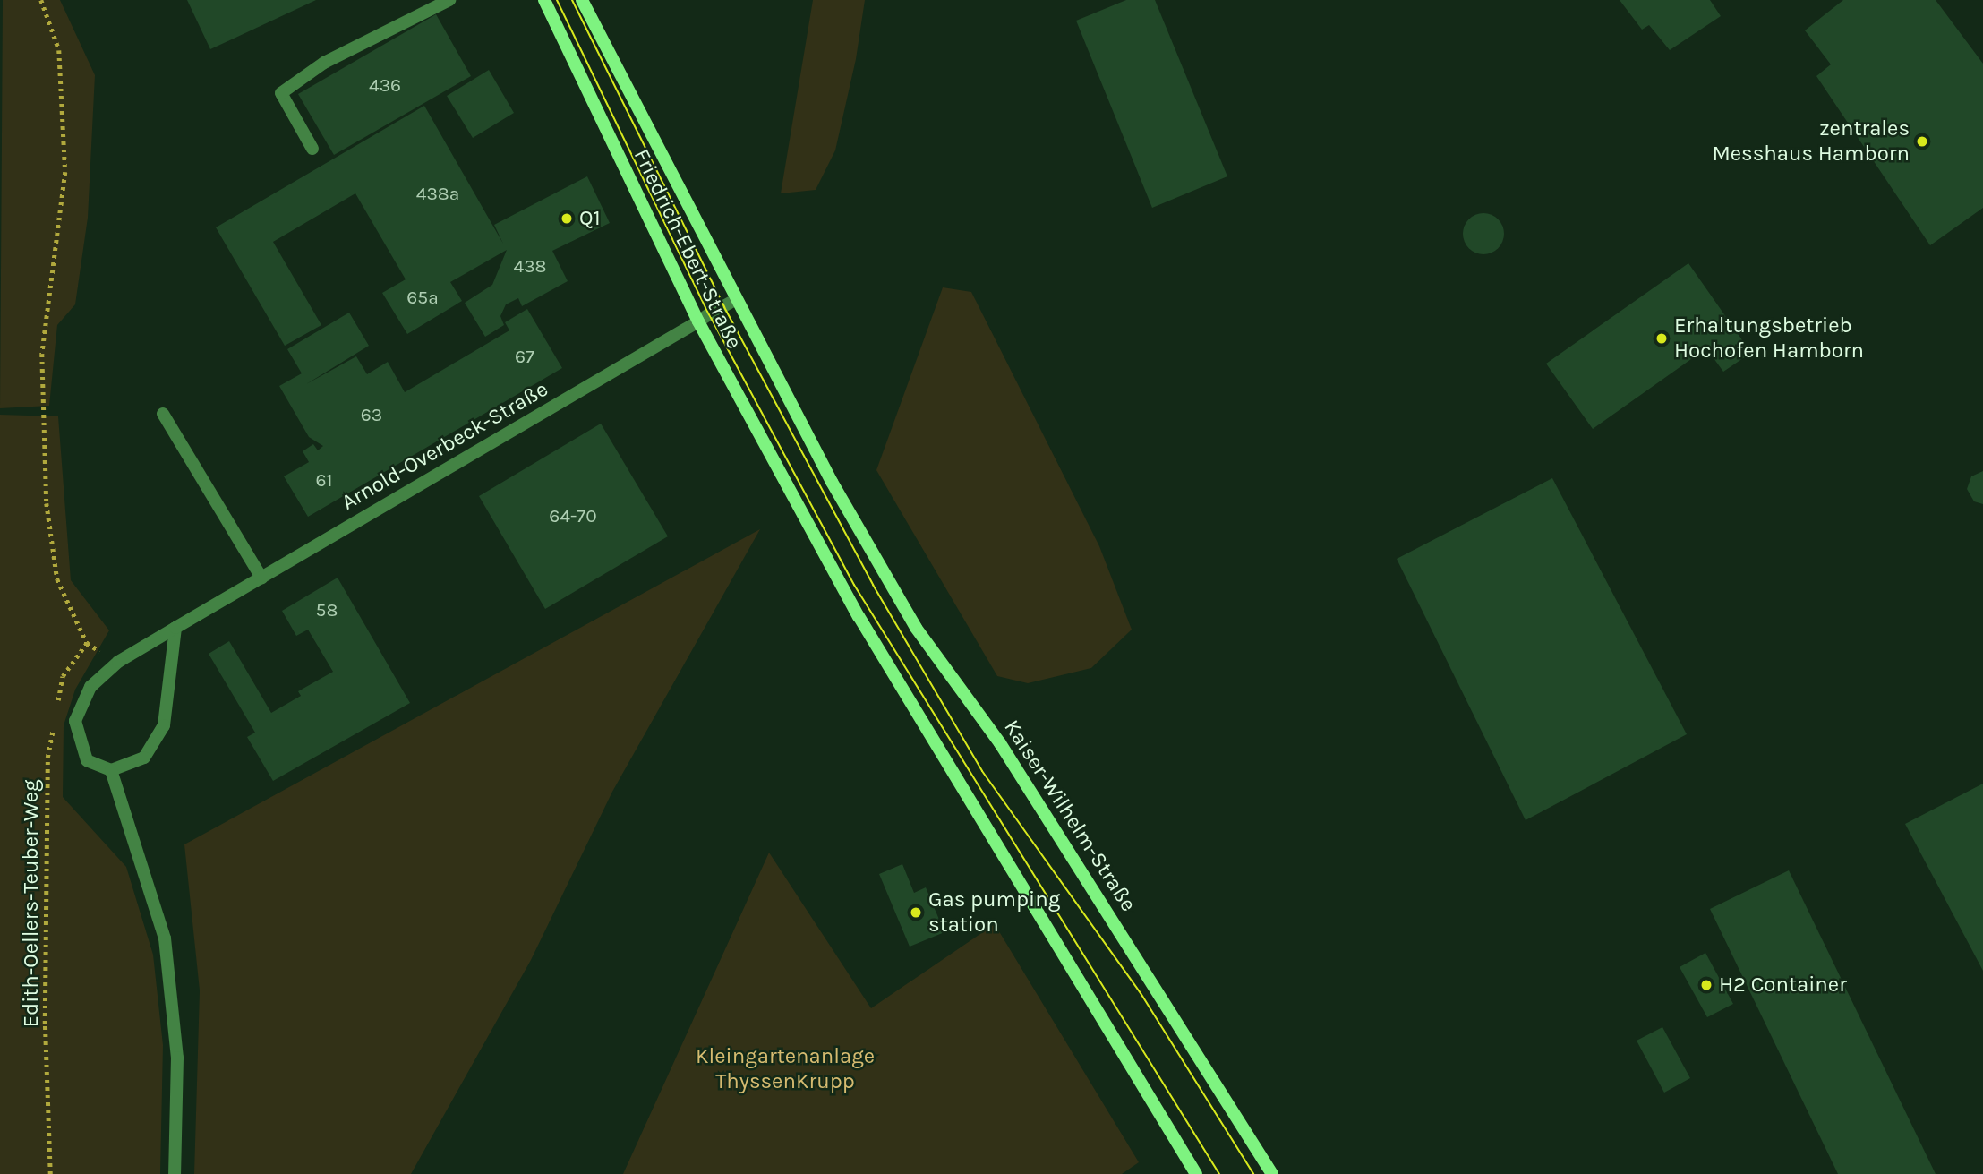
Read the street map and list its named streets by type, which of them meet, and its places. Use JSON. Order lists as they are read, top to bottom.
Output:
{
  "streets": {
    "main road": ["Friedrich-Ebert-Straße", "Kaiser-Wilhelm-Straße"],
    "street": ["Arnold-Overbeck-Straße"],
    "path": ["Edith-Oellers-Teuber-Weg"]
  },
  "crossings": [
    ["Friedrich-Ebert-Straße", "Arnold-Overbeck-Straße"],
    ["Friedrich-Ebert-Straße", "Kaiser-Wilhelm-Straße"]
  ],
  "parks": ["Kleingartenanlage ThyssenKrupp"],
  "places": [
    "zentrales Messhaus Hamborn",
    "Q1",
    "Erhaltungsbetrieb Hochofen Hamborn",
    "Gas pumping station",
    "H2 Container"
  ],
  "house_numbers": [
    "436",
    "438a",
    "438",
    "65a",
    "67",
    "63",
    "61",
    "64-70",
    "58"
  ]
}
